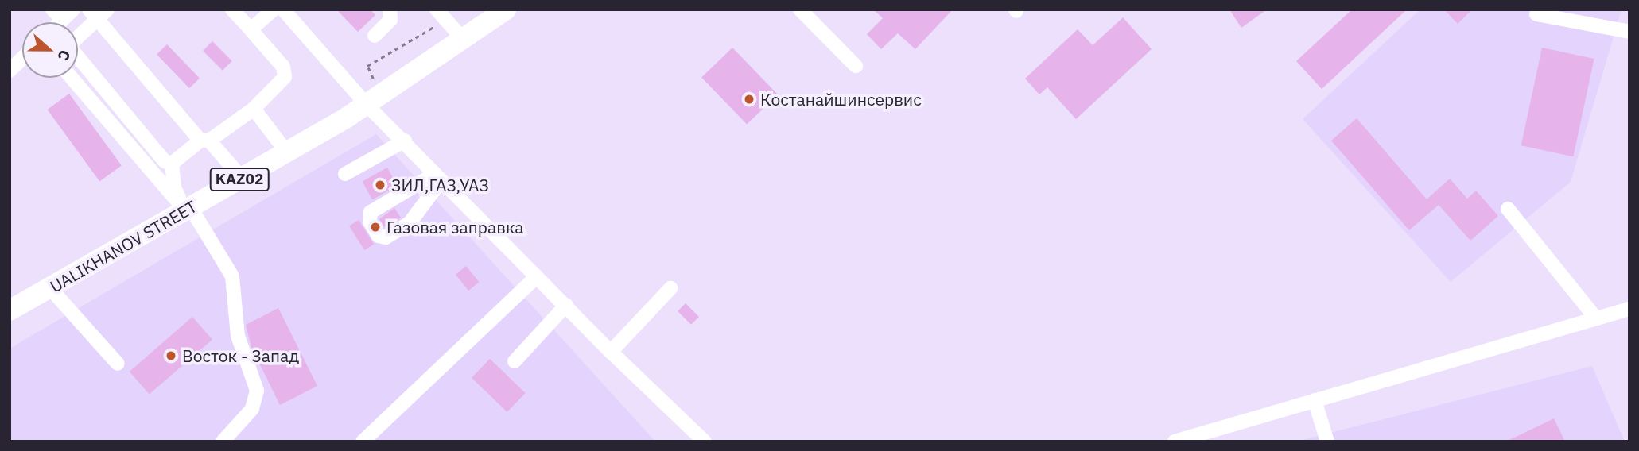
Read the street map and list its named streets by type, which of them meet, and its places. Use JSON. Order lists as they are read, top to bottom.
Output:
{
  "streets": {
    "highway": ["KАZ02", "UALIKHANOV STREET"]
  },
  "crossings": [
    ["KАZ02", "UALIKHANOV STREET"]
  ],
  "places": [
    "Костанайшинсервис",
    "ЗИЛ,ГАЗ,УАЗ",
    "Газовая заправка",
    "Восток - Запад"
  ],
  "north": "right"
}
